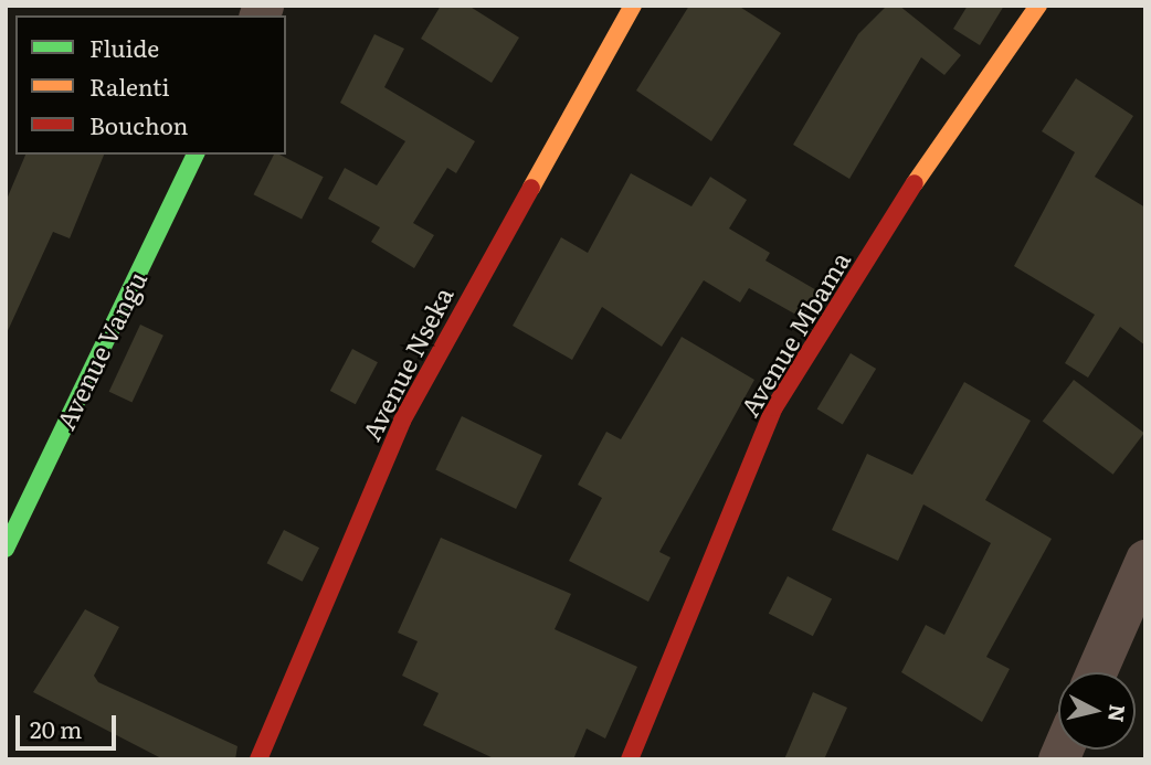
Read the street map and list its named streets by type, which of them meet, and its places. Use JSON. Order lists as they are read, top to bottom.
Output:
{
  "streets": {
    "street": ["Avenue Mbama", "Avenue Vangu", "Avenue Nseka"]
  },
  "legend": ["Fluide", "Ralenti", "Bouchon"],
  "scale_bar": "20 m",
  "north": "right"
}
